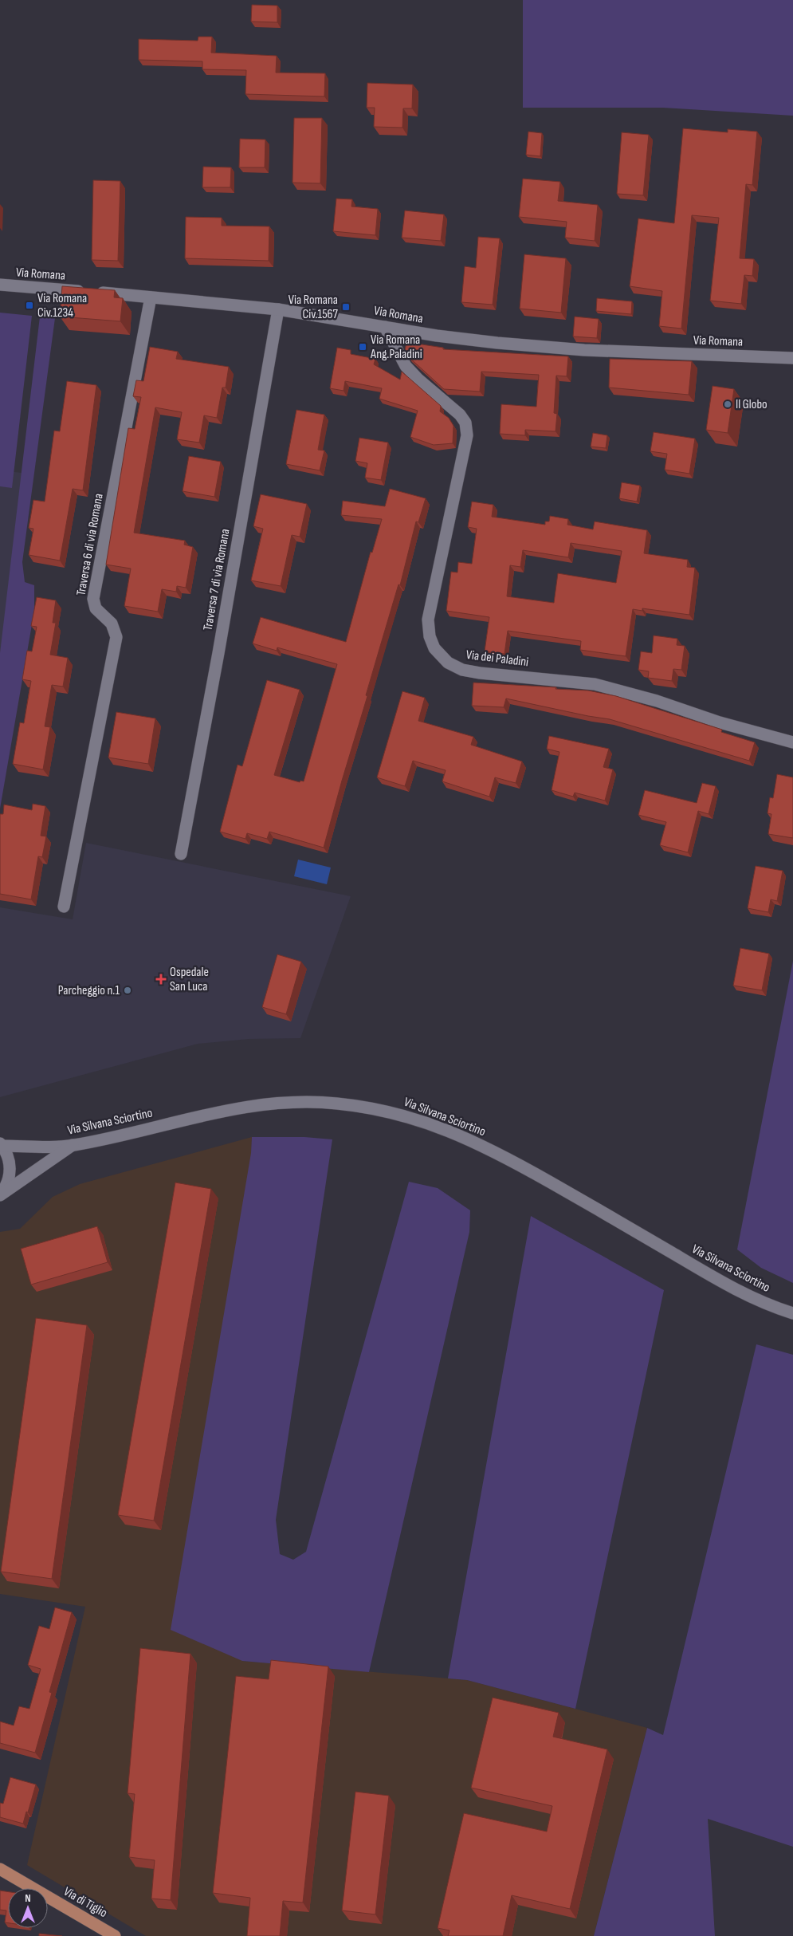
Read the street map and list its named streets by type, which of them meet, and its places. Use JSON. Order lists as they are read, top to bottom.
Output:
{
  "streets": {
    "main road": ["Via di Tiglio"],
    "street": [
      "Via Romana",
      "Traversa 6 di via Romana",
      "Traversa 7 di via Romana",
      "Via dei Paladini",
      "Via Silvana Sciortino"
    ]
  },
  "crossings": [
    ["Via Romana", "Traversa 6 di via Romana"],
    ["Via Romana", "Traversa 7 di via Romana"],
    ["Via Romana", "Via dei Paladini"]
  ],
  "places": {
    "transit": ["Via Romana Civ.1234", "Via Romana Civ.1567", "Via Romana Ang.Paladini"],
    "other": ["Il Globo", "Parcheggio n.1"],
    "health": ["Ospedale San Luca"]
  },
  "north": "top"
}
